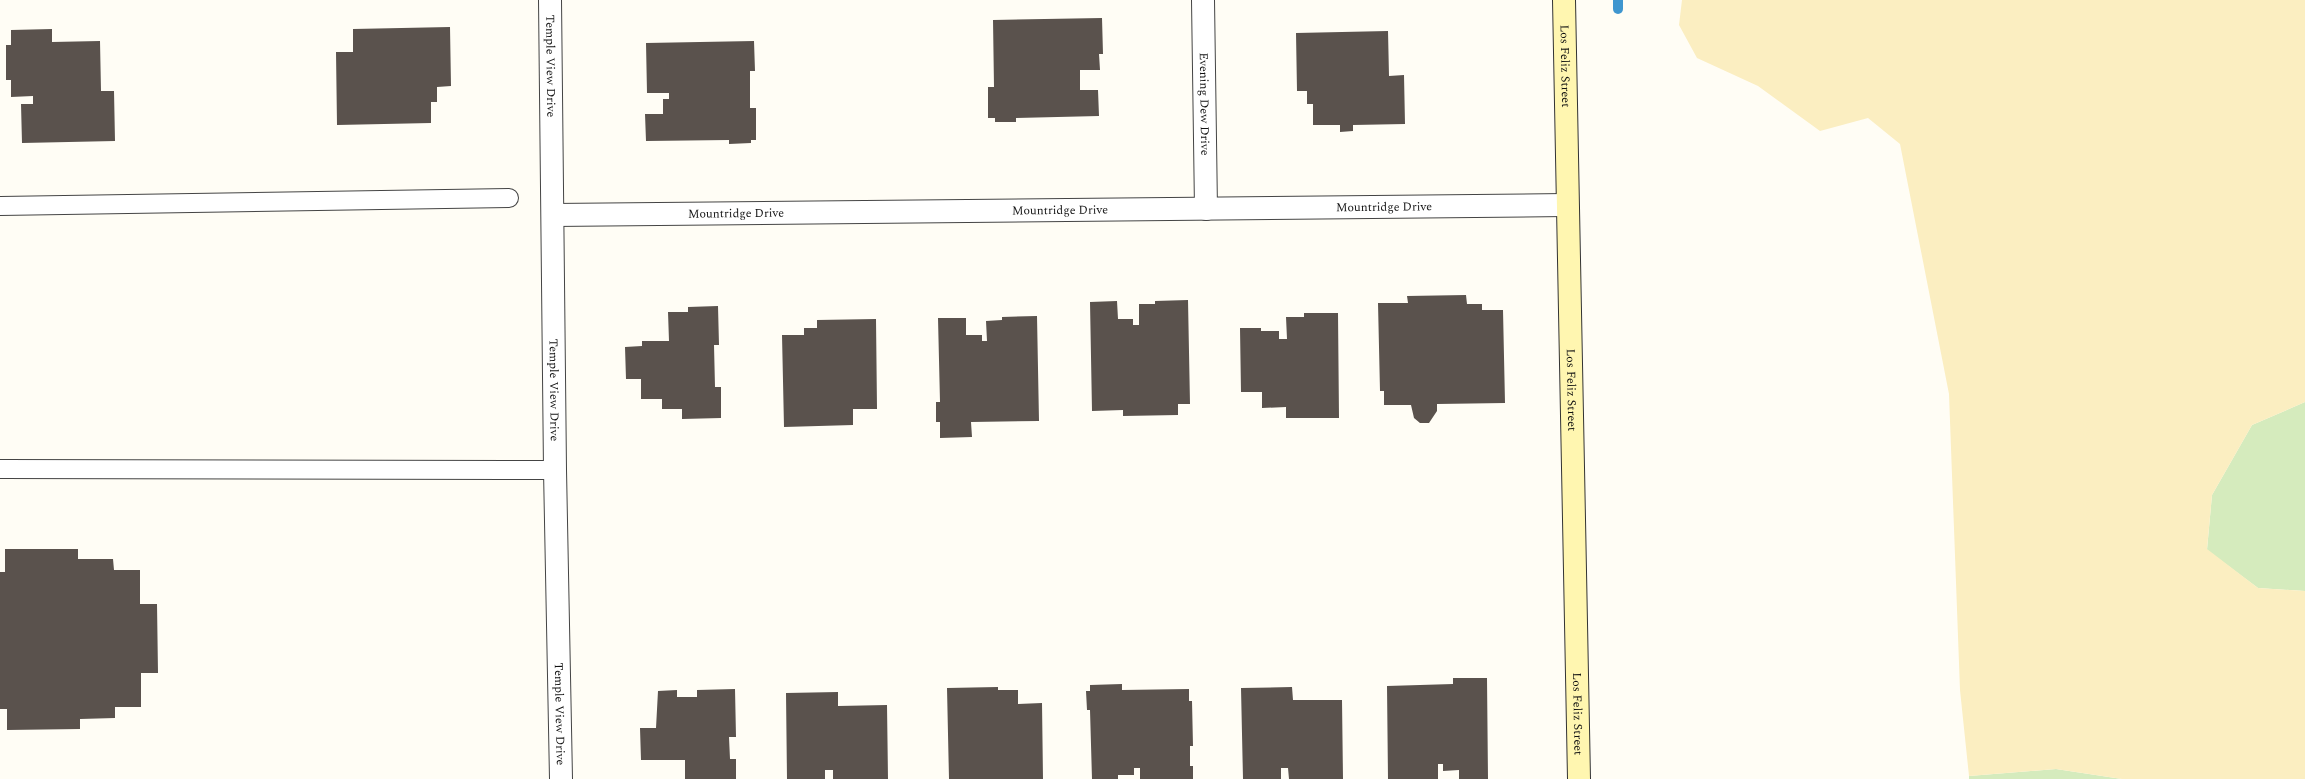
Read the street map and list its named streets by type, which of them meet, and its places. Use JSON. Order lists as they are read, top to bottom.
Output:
{
  "streets": {
    "street": [
      "Temple View Drive",
      "Los Feliz Street",
      "Evening Dew Drive",
      "Mountridge Drive"
    ]
  },
  "crossings": [
    ["Temple View Drive", "Mountridge Drive"],
    ["Los Feliz Street", "Mountridge Drive"],
    ["Evening Dew Drive", "Mountridge Drive"]
  ]
}
